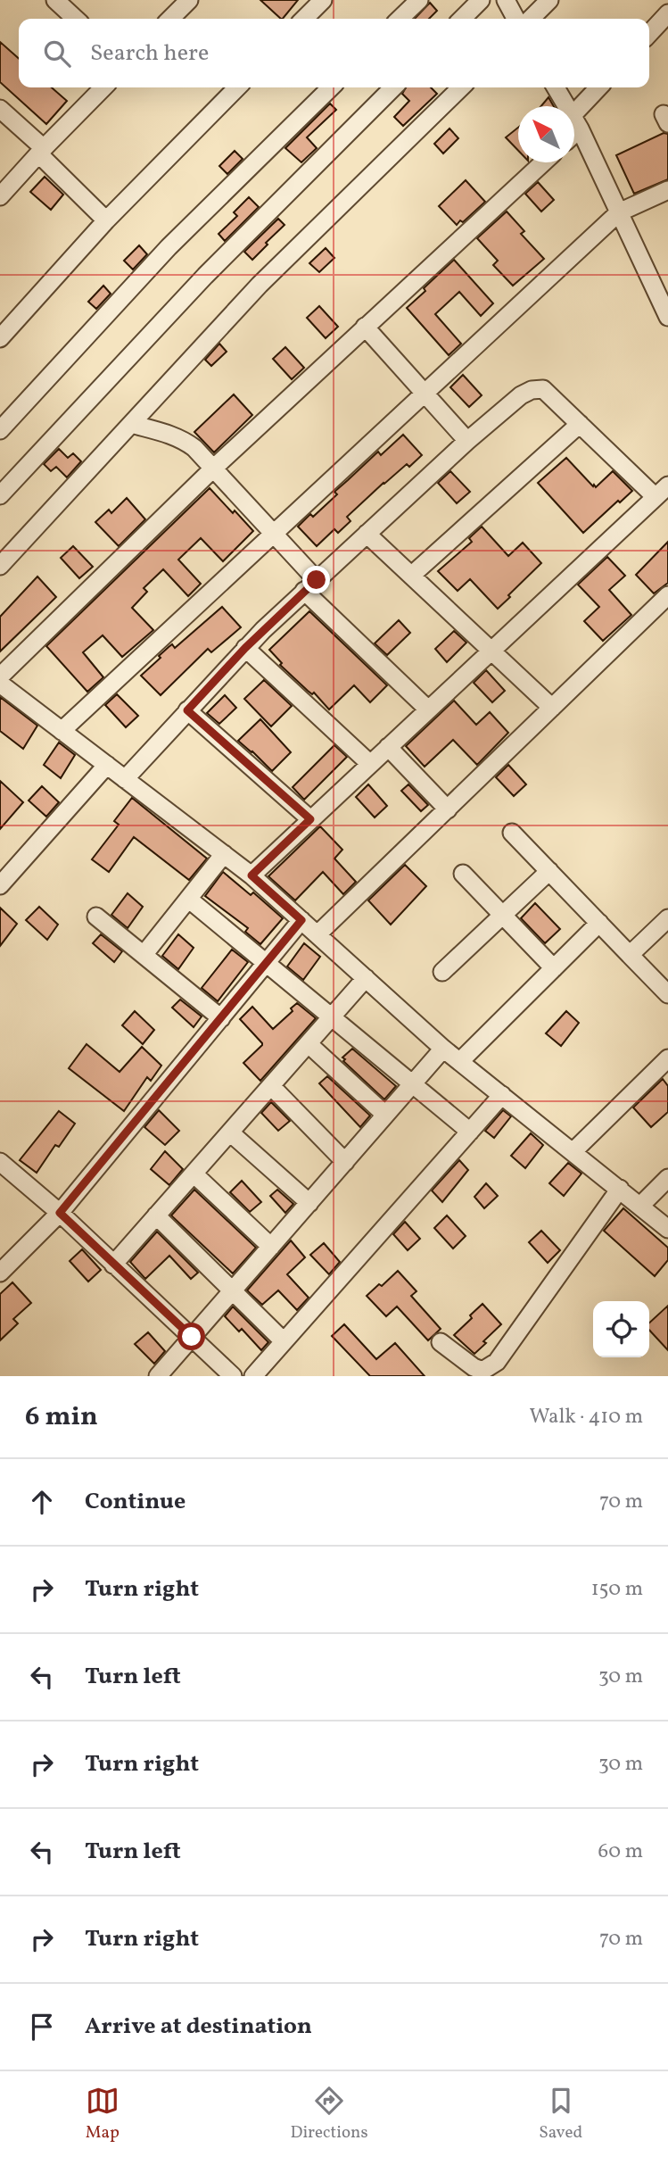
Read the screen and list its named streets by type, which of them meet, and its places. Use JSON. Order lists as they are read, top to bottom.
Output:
{
  "north": "top left",
  "page": {
    "search": "Search here",
    "heading": ["6 min", "Walk · 410 m"],
    "list": [
      ["Continue", "70 m"],
      ["Turn right", "150 m"],
      ["Turn left", "30 m"],
      ["Turn right", "30 m"],
      ["Turn left", "60 m"],
      ["Turn right", "70 m"],
      "Arrive at destination"
    ],
    "nav": ["Map", "Directions", "Saved"]
  }
}
